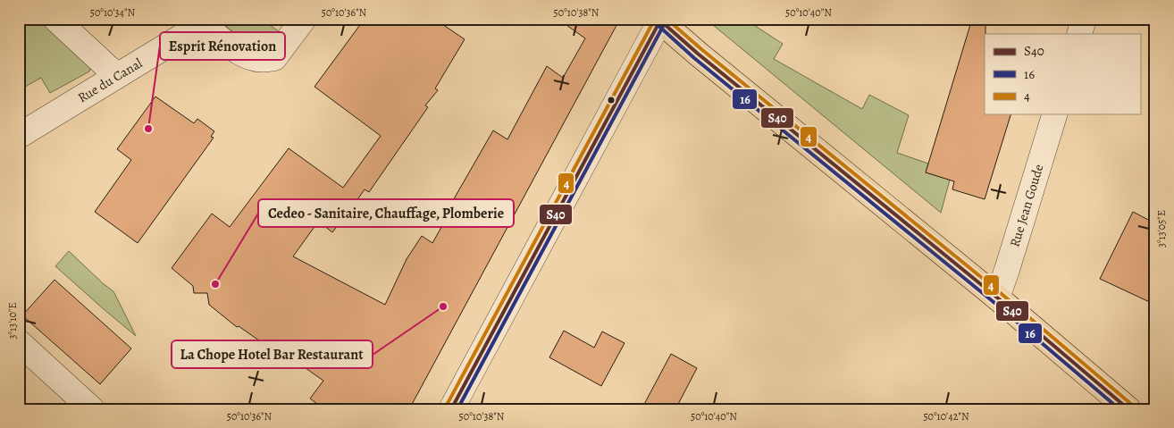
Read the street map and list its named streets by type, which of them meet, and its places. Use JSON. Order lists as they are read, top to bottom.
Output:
{
  "streets": {
    "street": ["Rue du Canal", "Rue Jean Goude"]
  },
  "places": ["Esprit Rénovation", "Cedeo - Sanitaire, Chauffage, Plomberie", "La Chope Hotel Bar Restaurant"],
  "lines": ["transit line 4", "transit line S40", "transit line 16"],
  "legend": ["S40", "16", "4"],
  "coordinates": [
    "50°10'34\"N",
    "50°10'36\"N",
    "50°10'38\"N",
    "50°10'40\"N",
    "3°13'05\"E",
    "3°13'10\"E",
    "50°10'42\"N"
  ]
}
